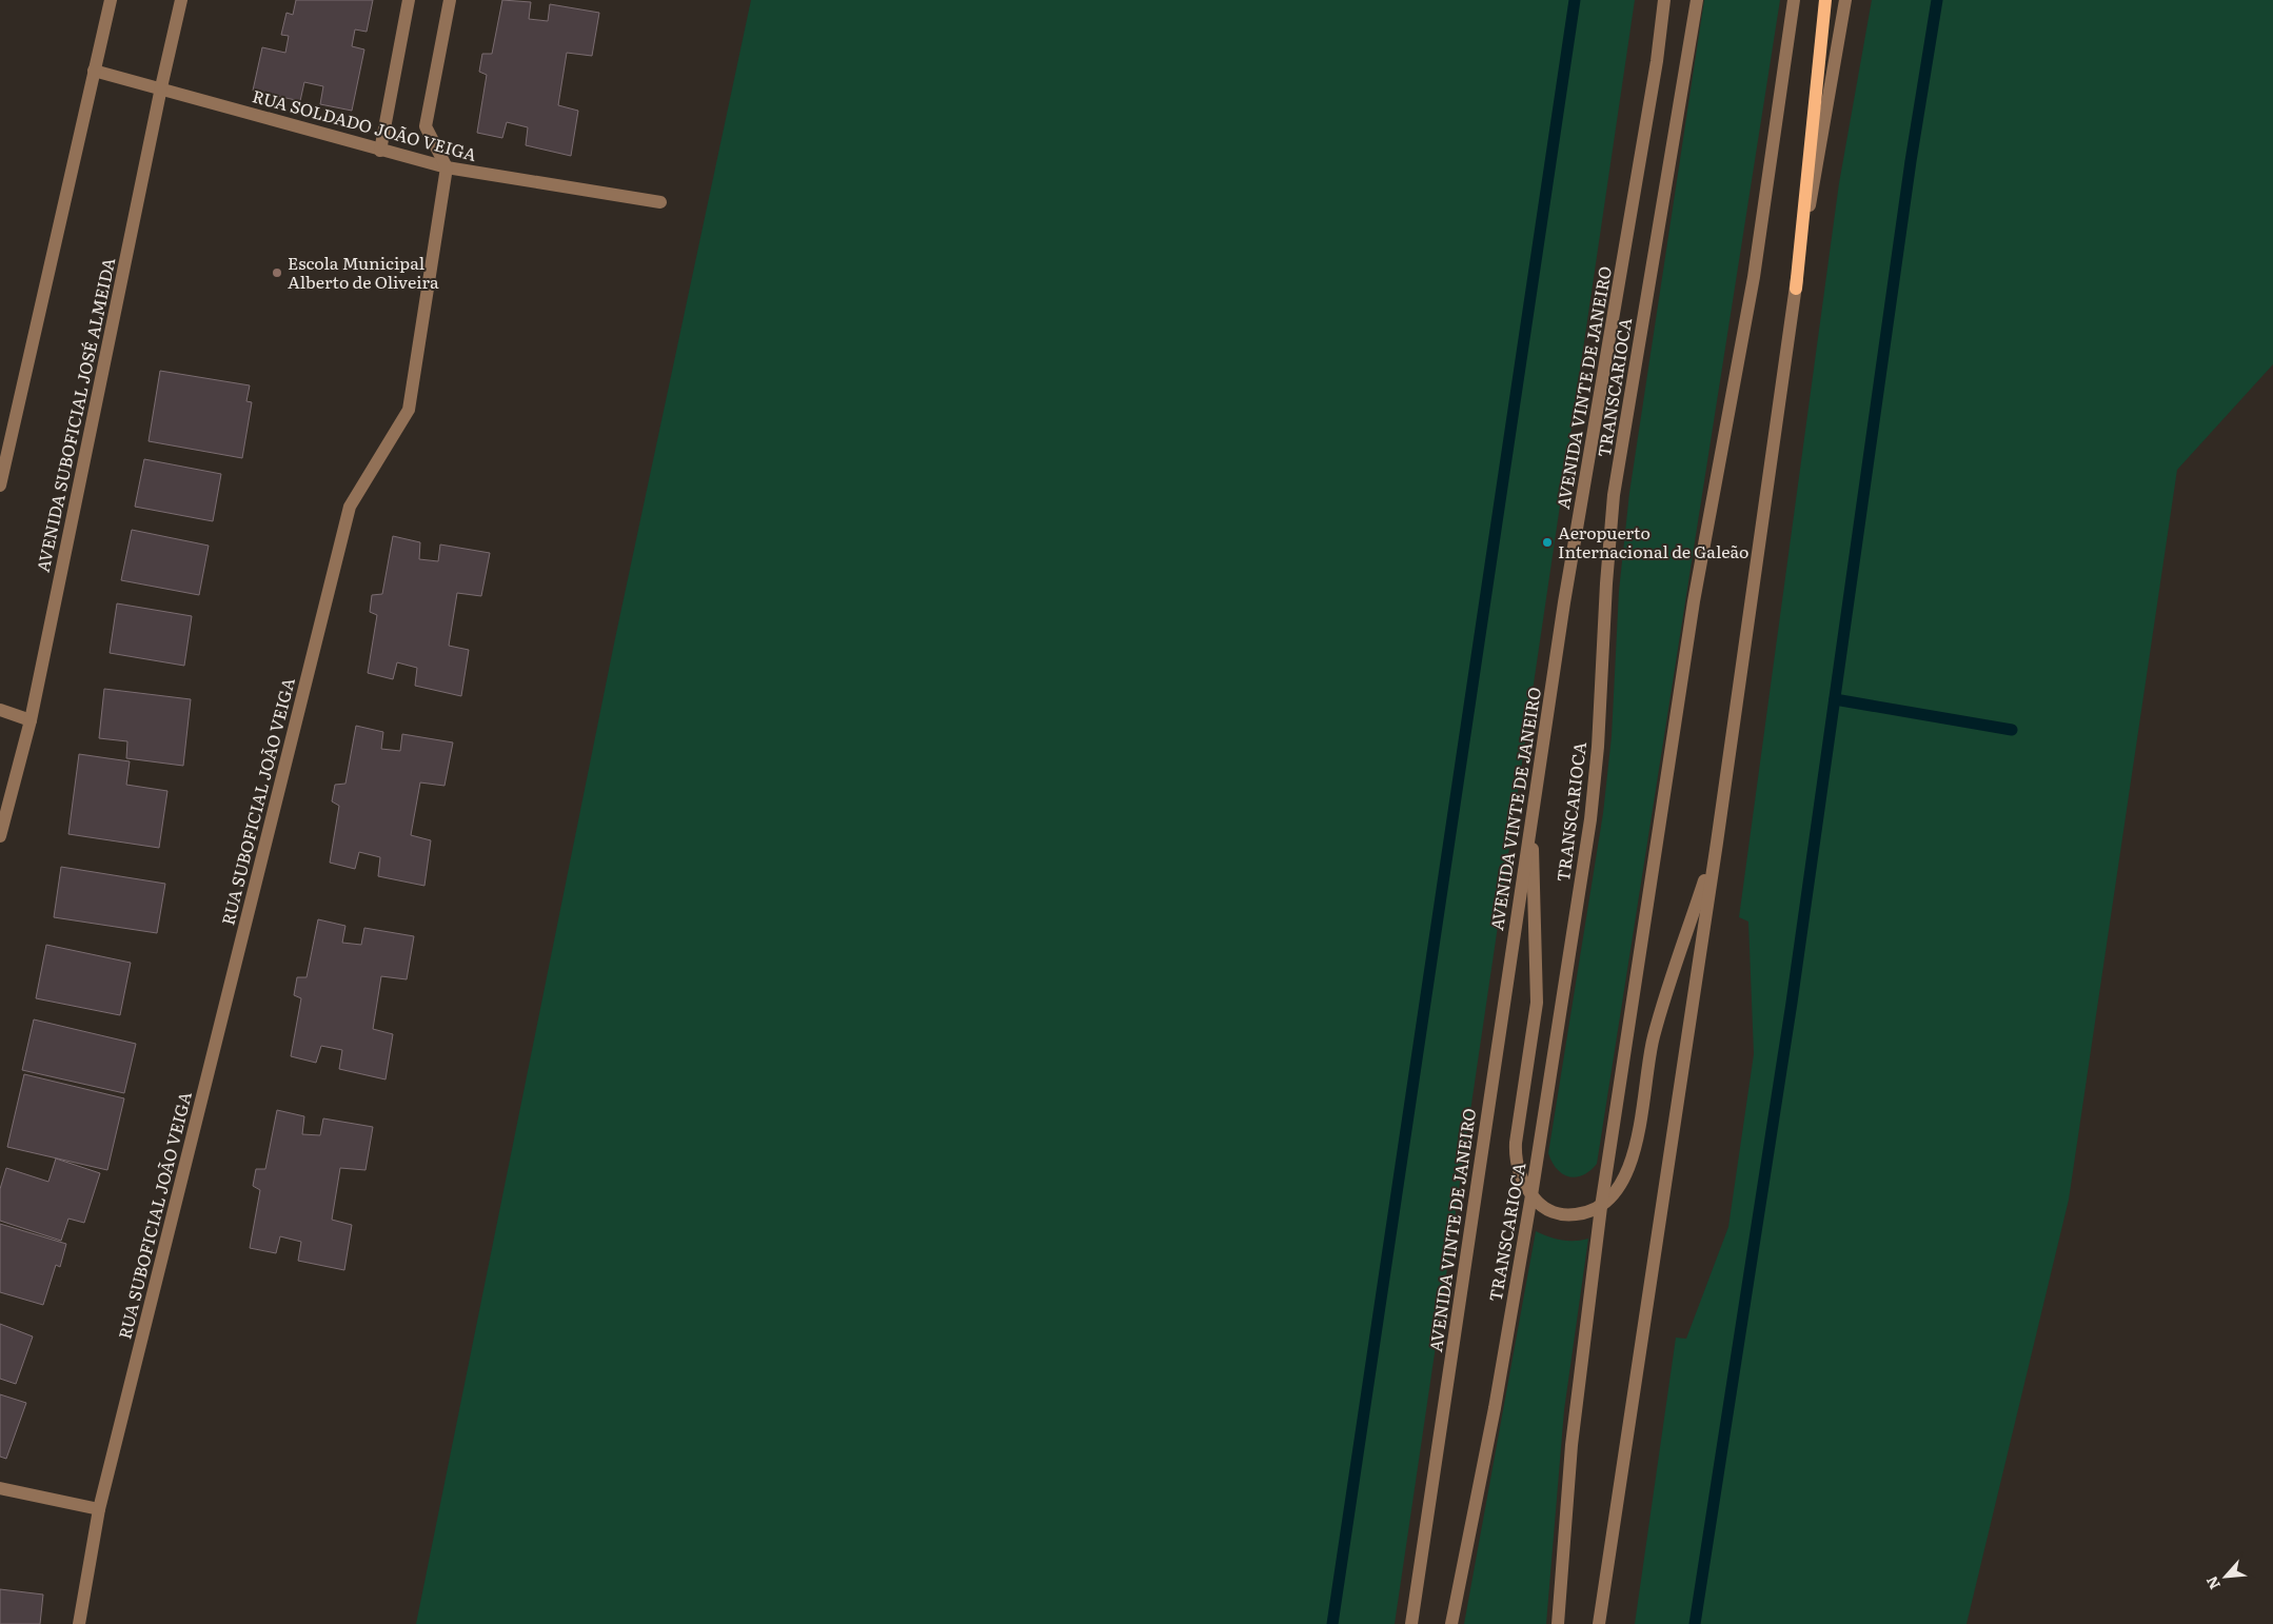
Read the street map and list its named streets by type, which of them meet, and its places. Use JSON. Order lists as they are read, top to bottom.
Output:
{
  "streets": {
    "street": [
      "RUA SOLDADO JOÃO VEIGA",
      "AVENIDA VINTE DE JANEIRO",
      "TRANSCARIOCA",
      "AVENIDA SUBOFICIAL JOSÉ ALMEIDA",
      "RUA SUBOFICIAL JOÃO VEIGA"
    ]
  },
  "crossings": [
    ["RUA SOLDADO JOÃO VEIGA", "AVENIDA SUBOFICIAL JOSÉ ALMEIDA"],
    ["RUA SOLDADO JOÃO VEIGA", "RUA SUBOFICIAL JOÃO VEIGA"]
  ],
  "places": ["Escola Municipal Alberto de Oliveira", "Aeropuerto Internacional de Galeão"],
  "north": "bottom left"
}
